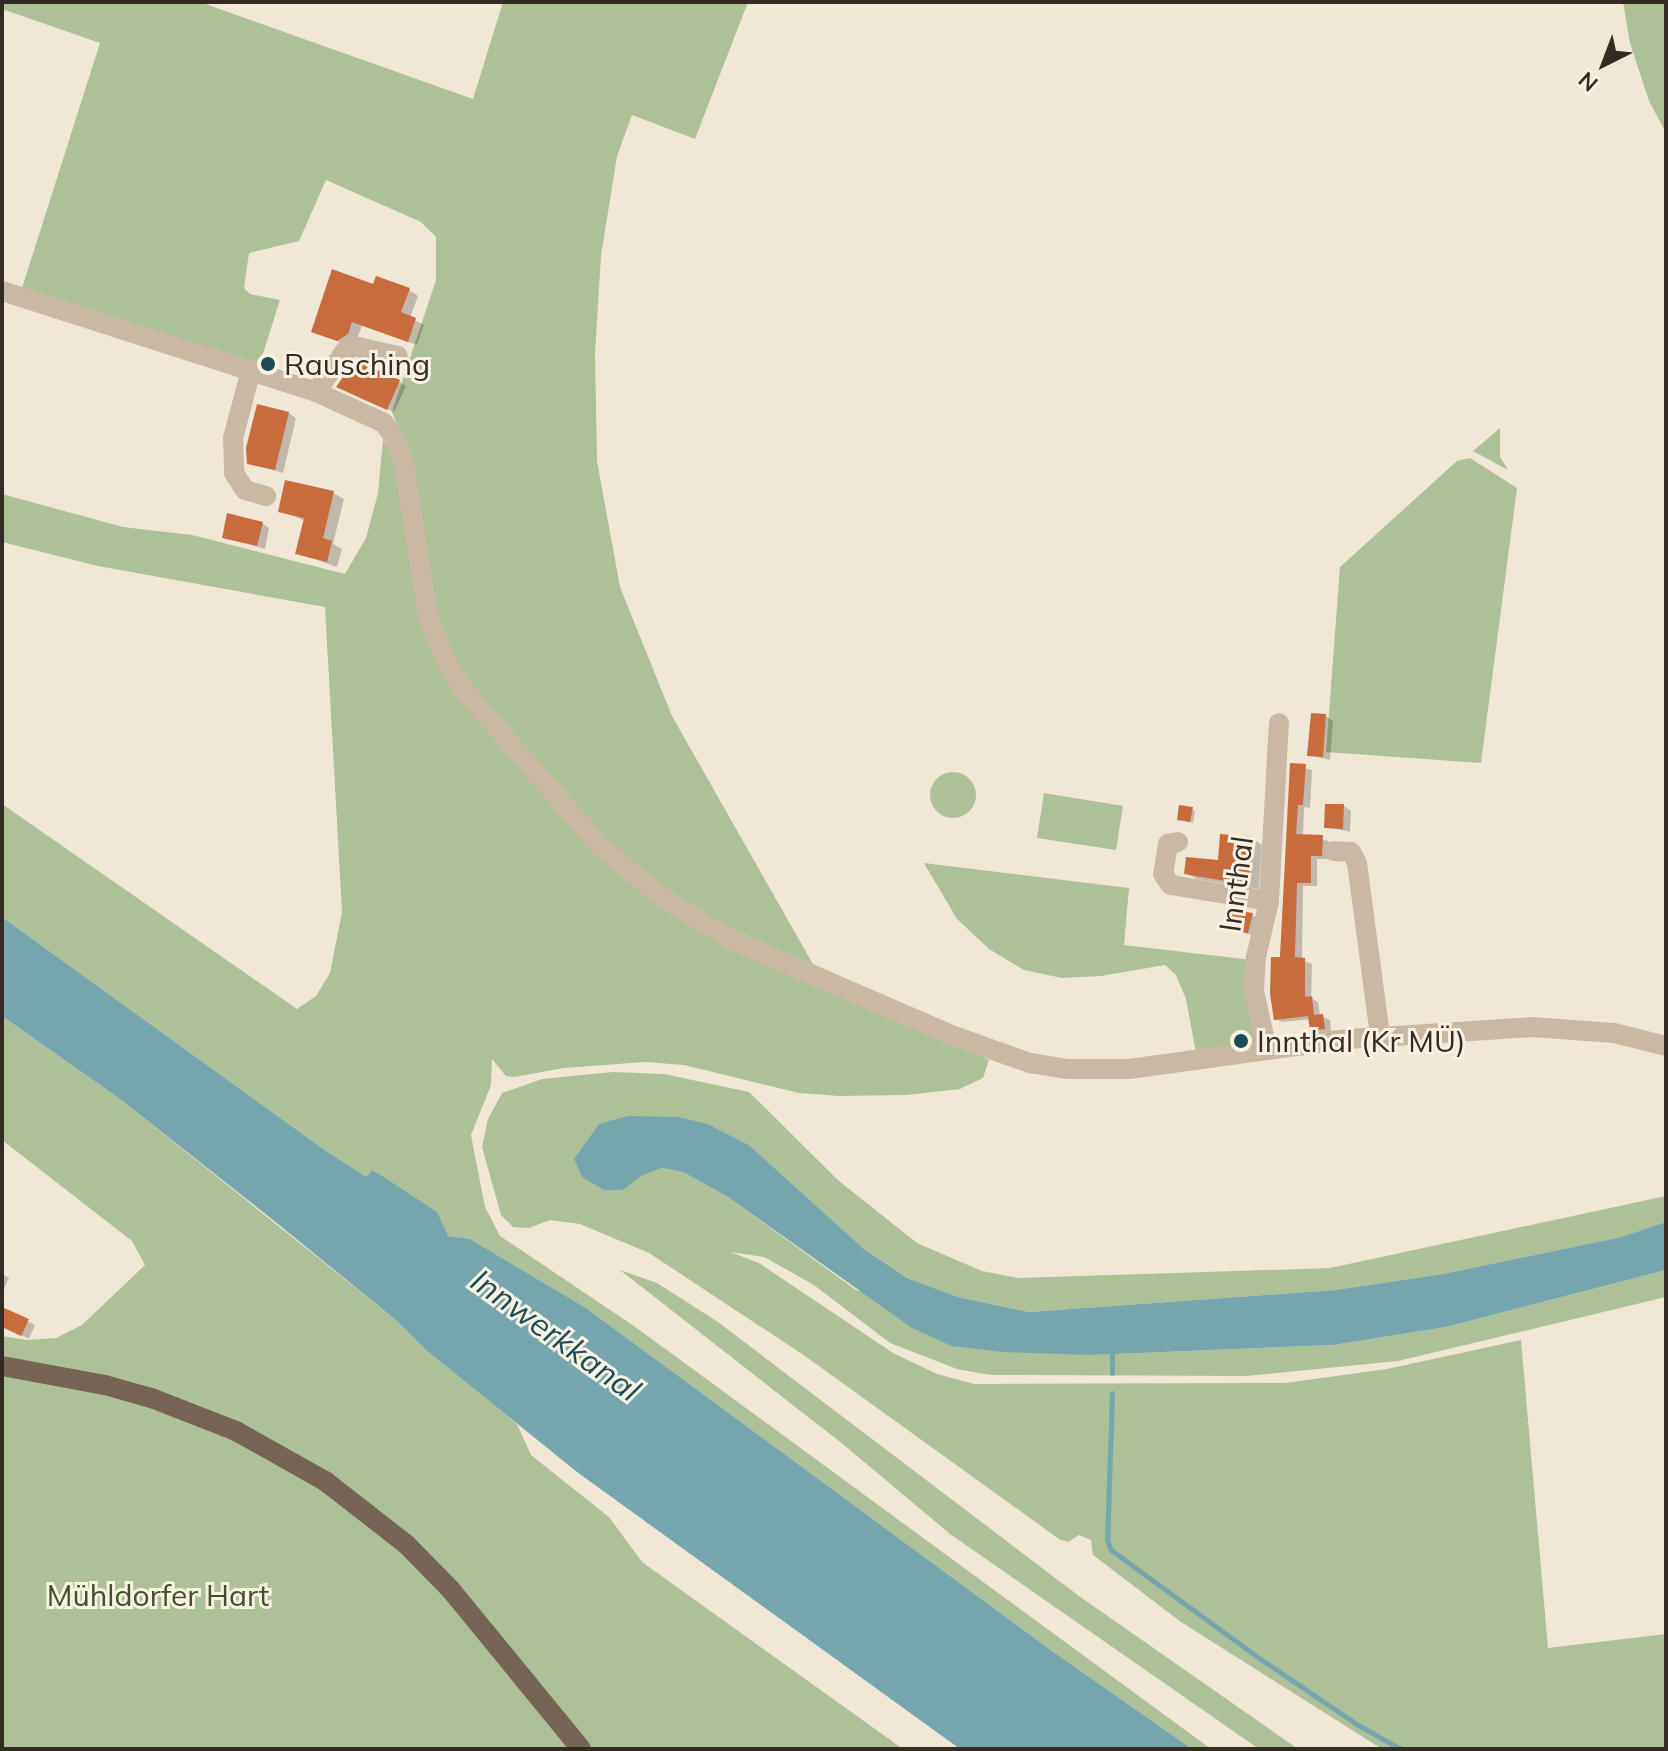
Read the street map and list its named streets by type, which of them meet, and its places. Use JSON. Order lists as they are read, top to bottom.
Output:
{
  "streets": {
    "street": ["Innthal"]
  },
  "water": ["Innwerkkanal"],
  "parks": ["Mühldorfer Hart"],
  "places": ["Rausching", "Innthal (Kr MÜ)"],
  "north": "bottom left"
}
